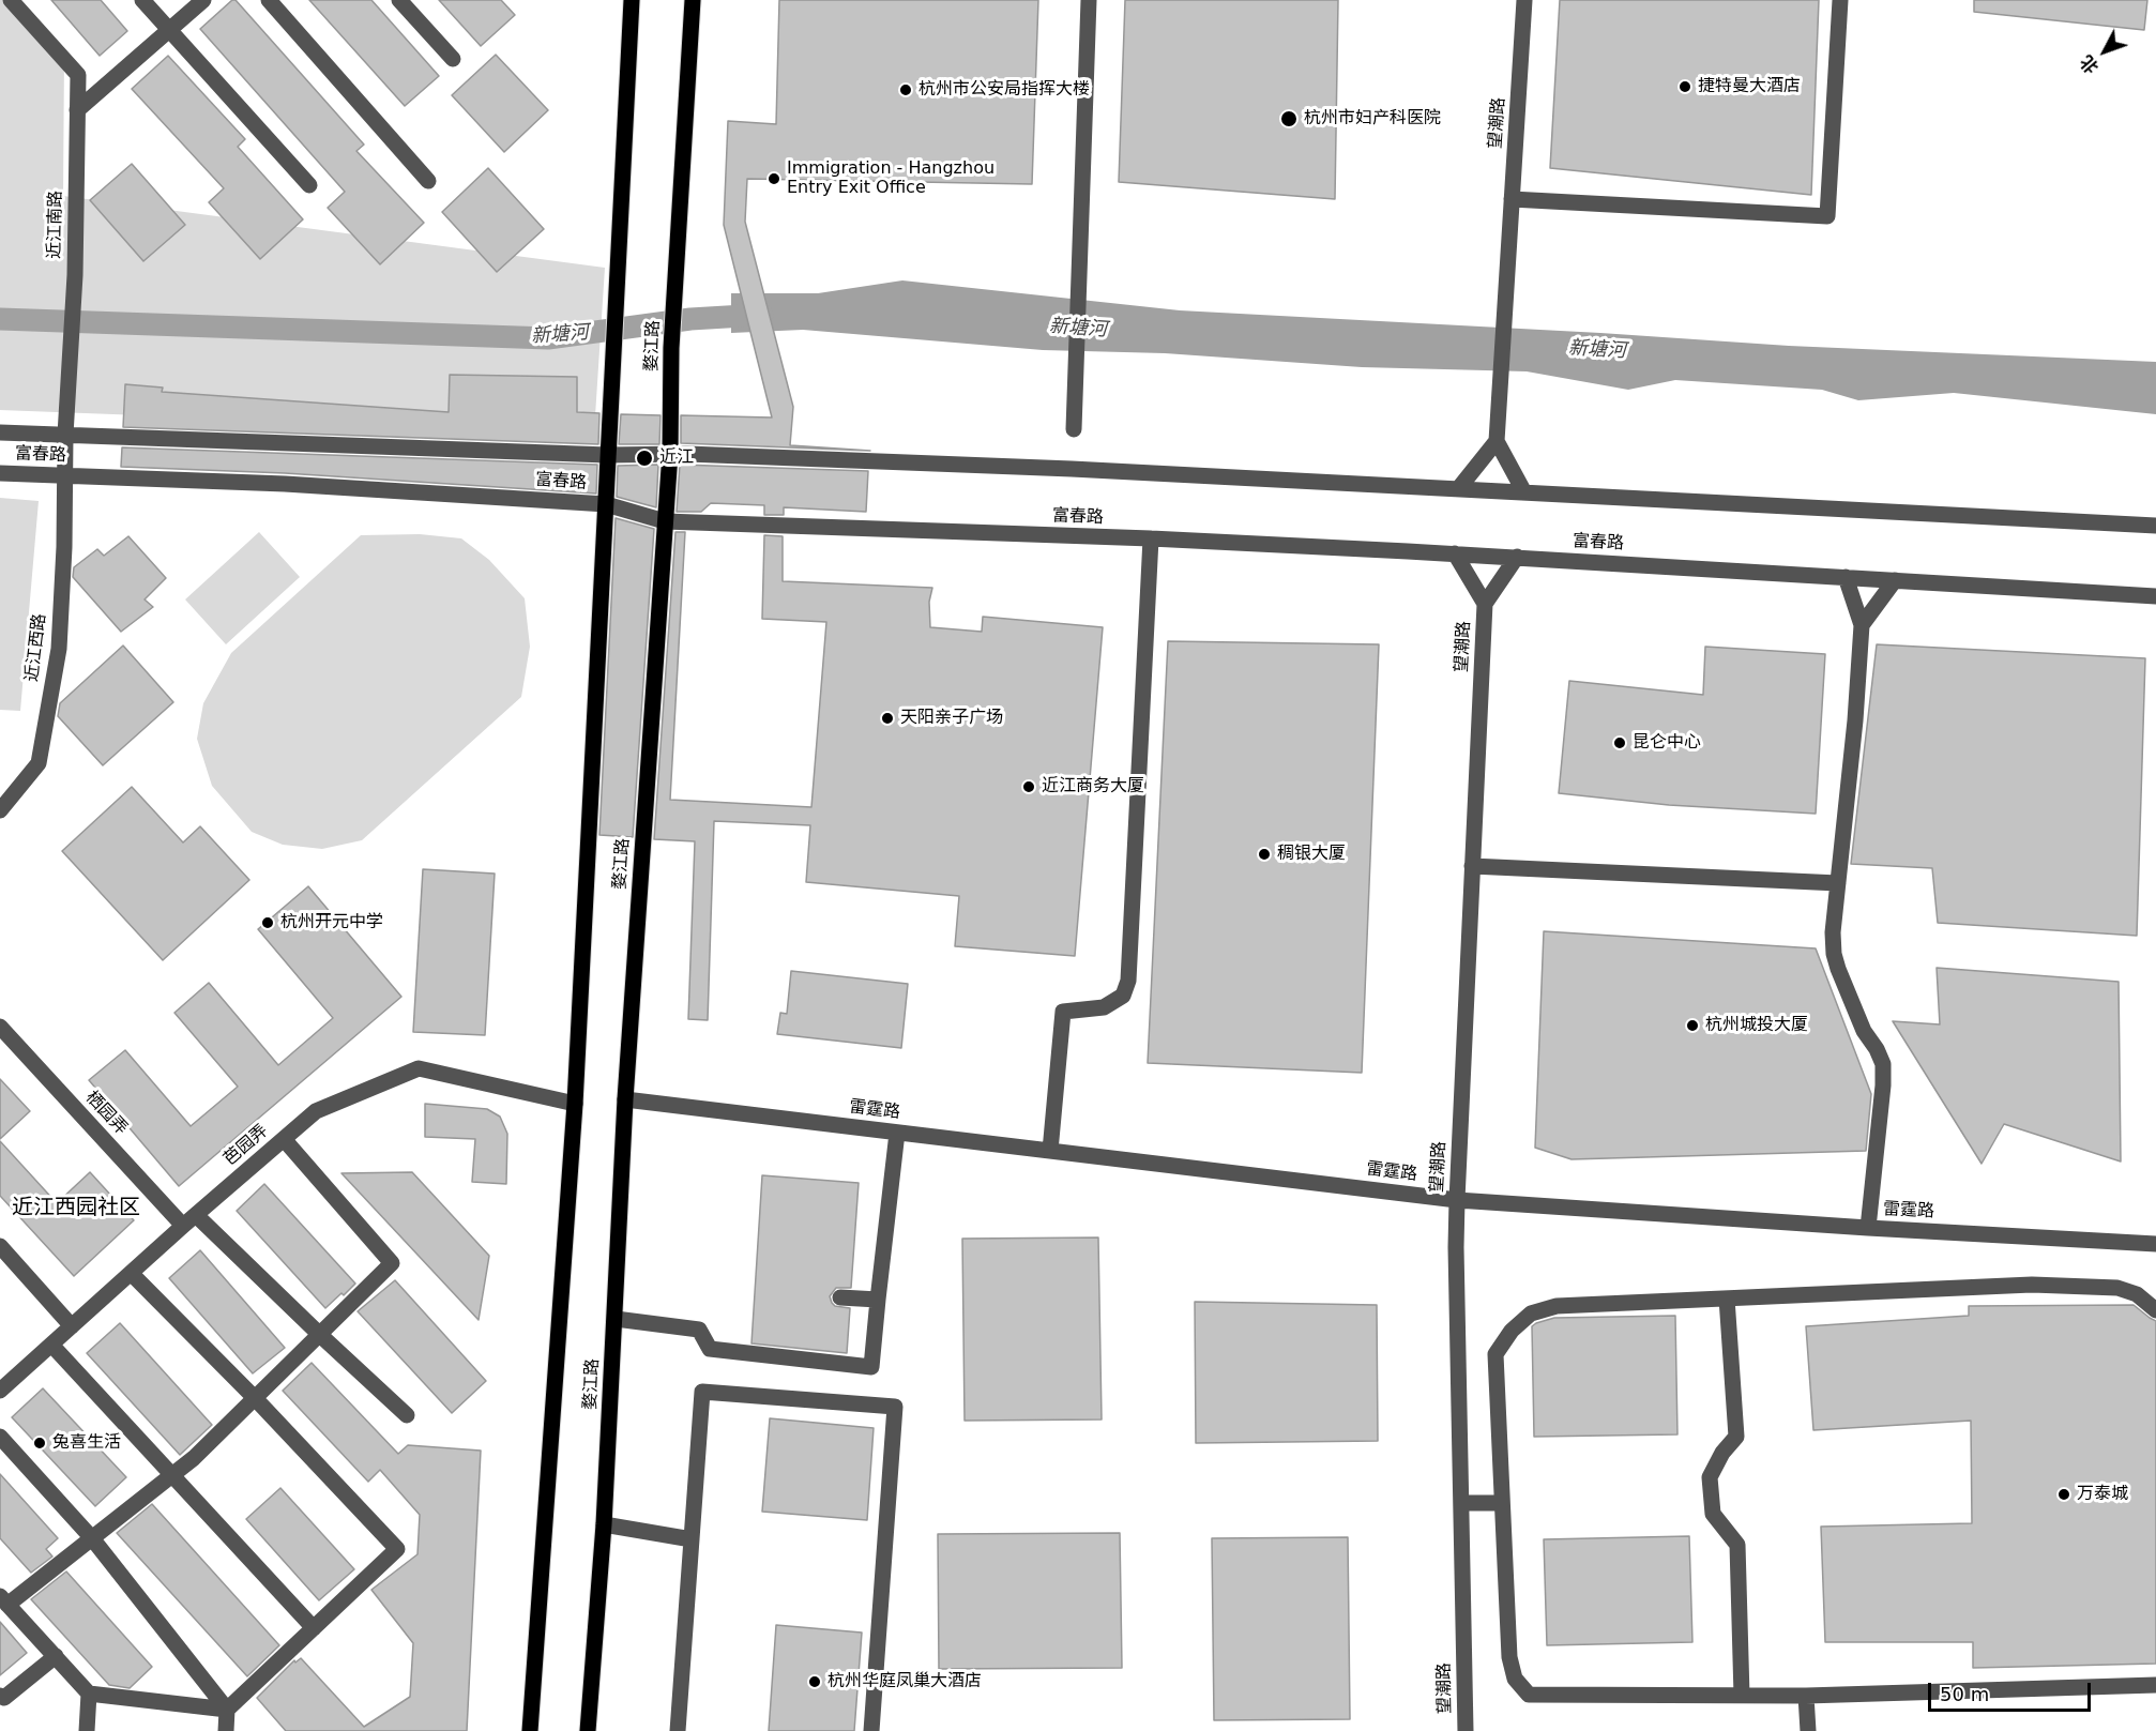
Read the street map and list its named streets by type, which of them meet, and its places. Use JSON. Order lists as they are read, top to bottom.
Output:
{
  "streets": {
    "main road": ["婺江路"],
    "street": [
      "望潮路",
      "近江南路",
      "富春路",
      "近江西路",
      "雷霆路",
      "栖园弄",
      "芭园弄"
    ]
  },
  "crossings": [
    ["望潮路", "富春路"],
    ["望潮路", "雷霆路"],
    ["近江南路", "富春路"],
    ["近江南路", "近江西路"],
    ["婺江路", "富春路"],
    ["婺江路", "雷霆路"],
    ["婺江路", "芭园弄"],
    ["富春路", "近江西路"],
    ["栖园弄", "芭园弄"]
  ],
  "districts": ["近江西园社区"],
  "water": ["新塘河"],
  "places": [
    "捷特曼大酒店",
    "杭州市公安局指挥大楼",
    "杭州市妇产科医院",
    "Immigration - Hangzhou Entry Exit Office",
    "近江",
    "天阳亲子广场",
    "昆仑中心",
    "近江商务大厦",
    "稠银大厦",
    "杭州开元中学",
    "杭州城投大厦",
    "兔喜生活",
    "万泰城",
    "杭州华庭凤巢大酒店"
  ],
  "scale_bar": "50 m",
  "north": "bottom left"
}
